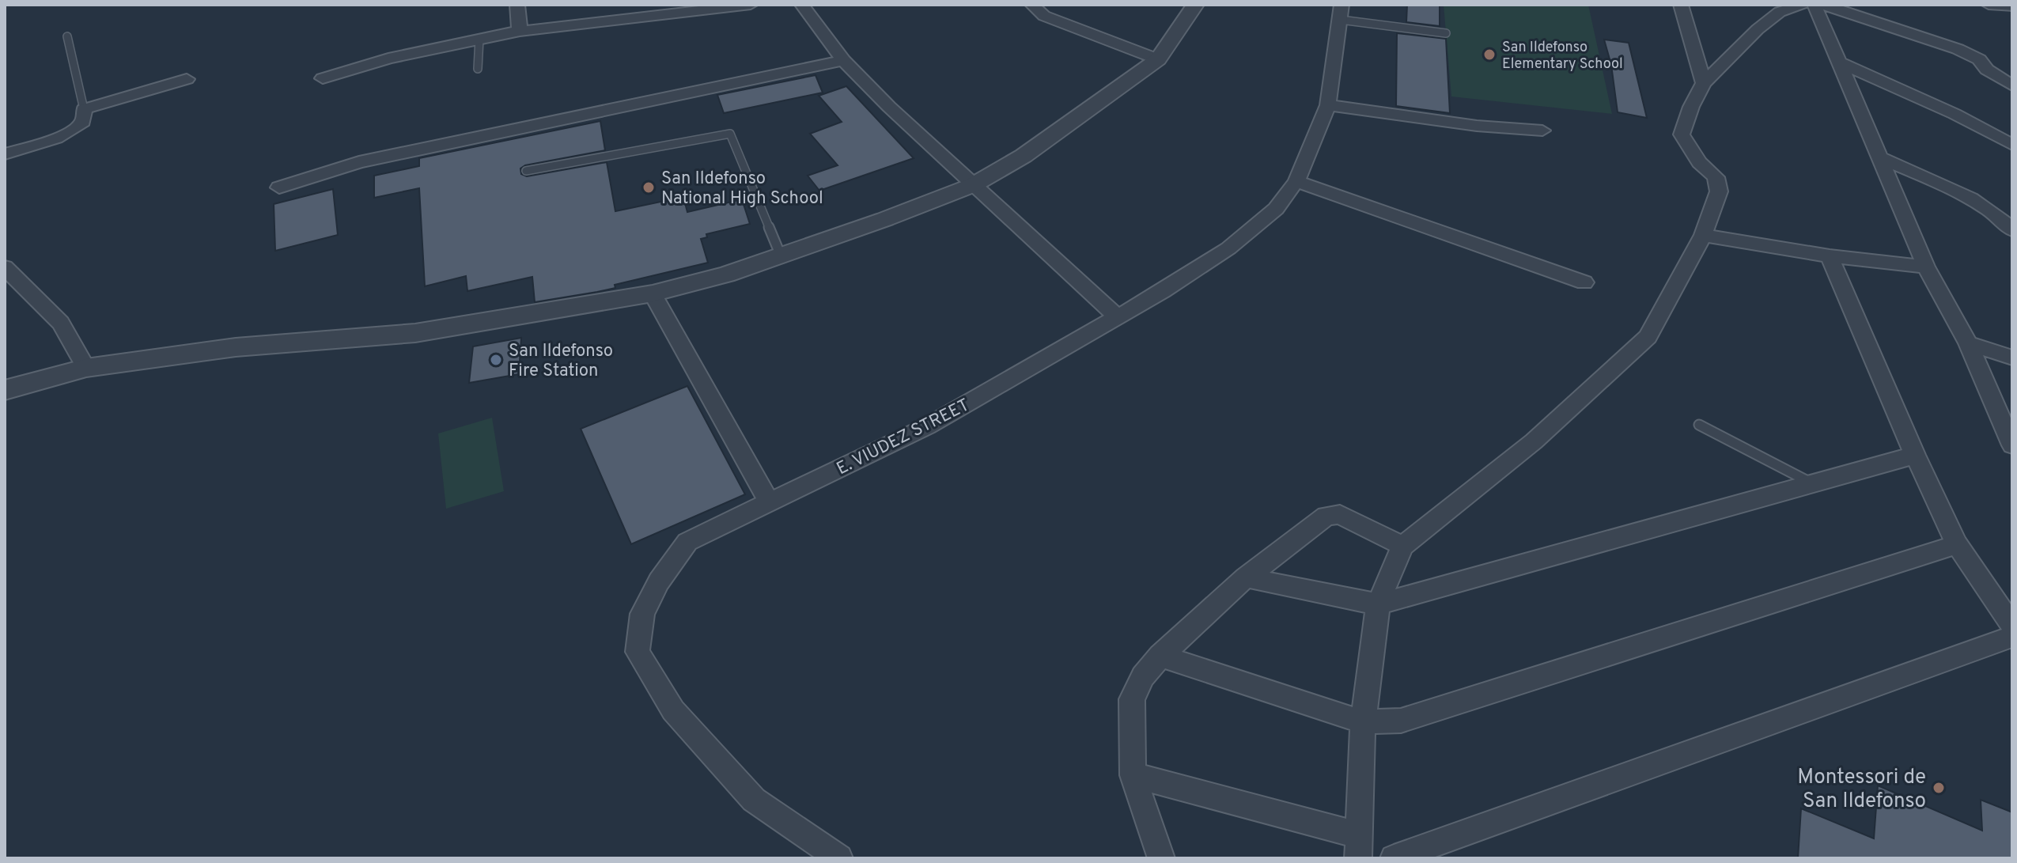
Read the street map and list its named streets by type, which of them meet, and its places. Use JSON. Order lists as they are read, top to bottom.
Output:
{
  "streets": {
    "street": ["E. VIUDEZ STREET"]
  },
  "places": [
    "San Ildefonso Elementary School",
    "San Ildefonso National High School",
    "San Ildefonso Fire Station",
    "Montessori de San Ildefonso"
  ]
}
